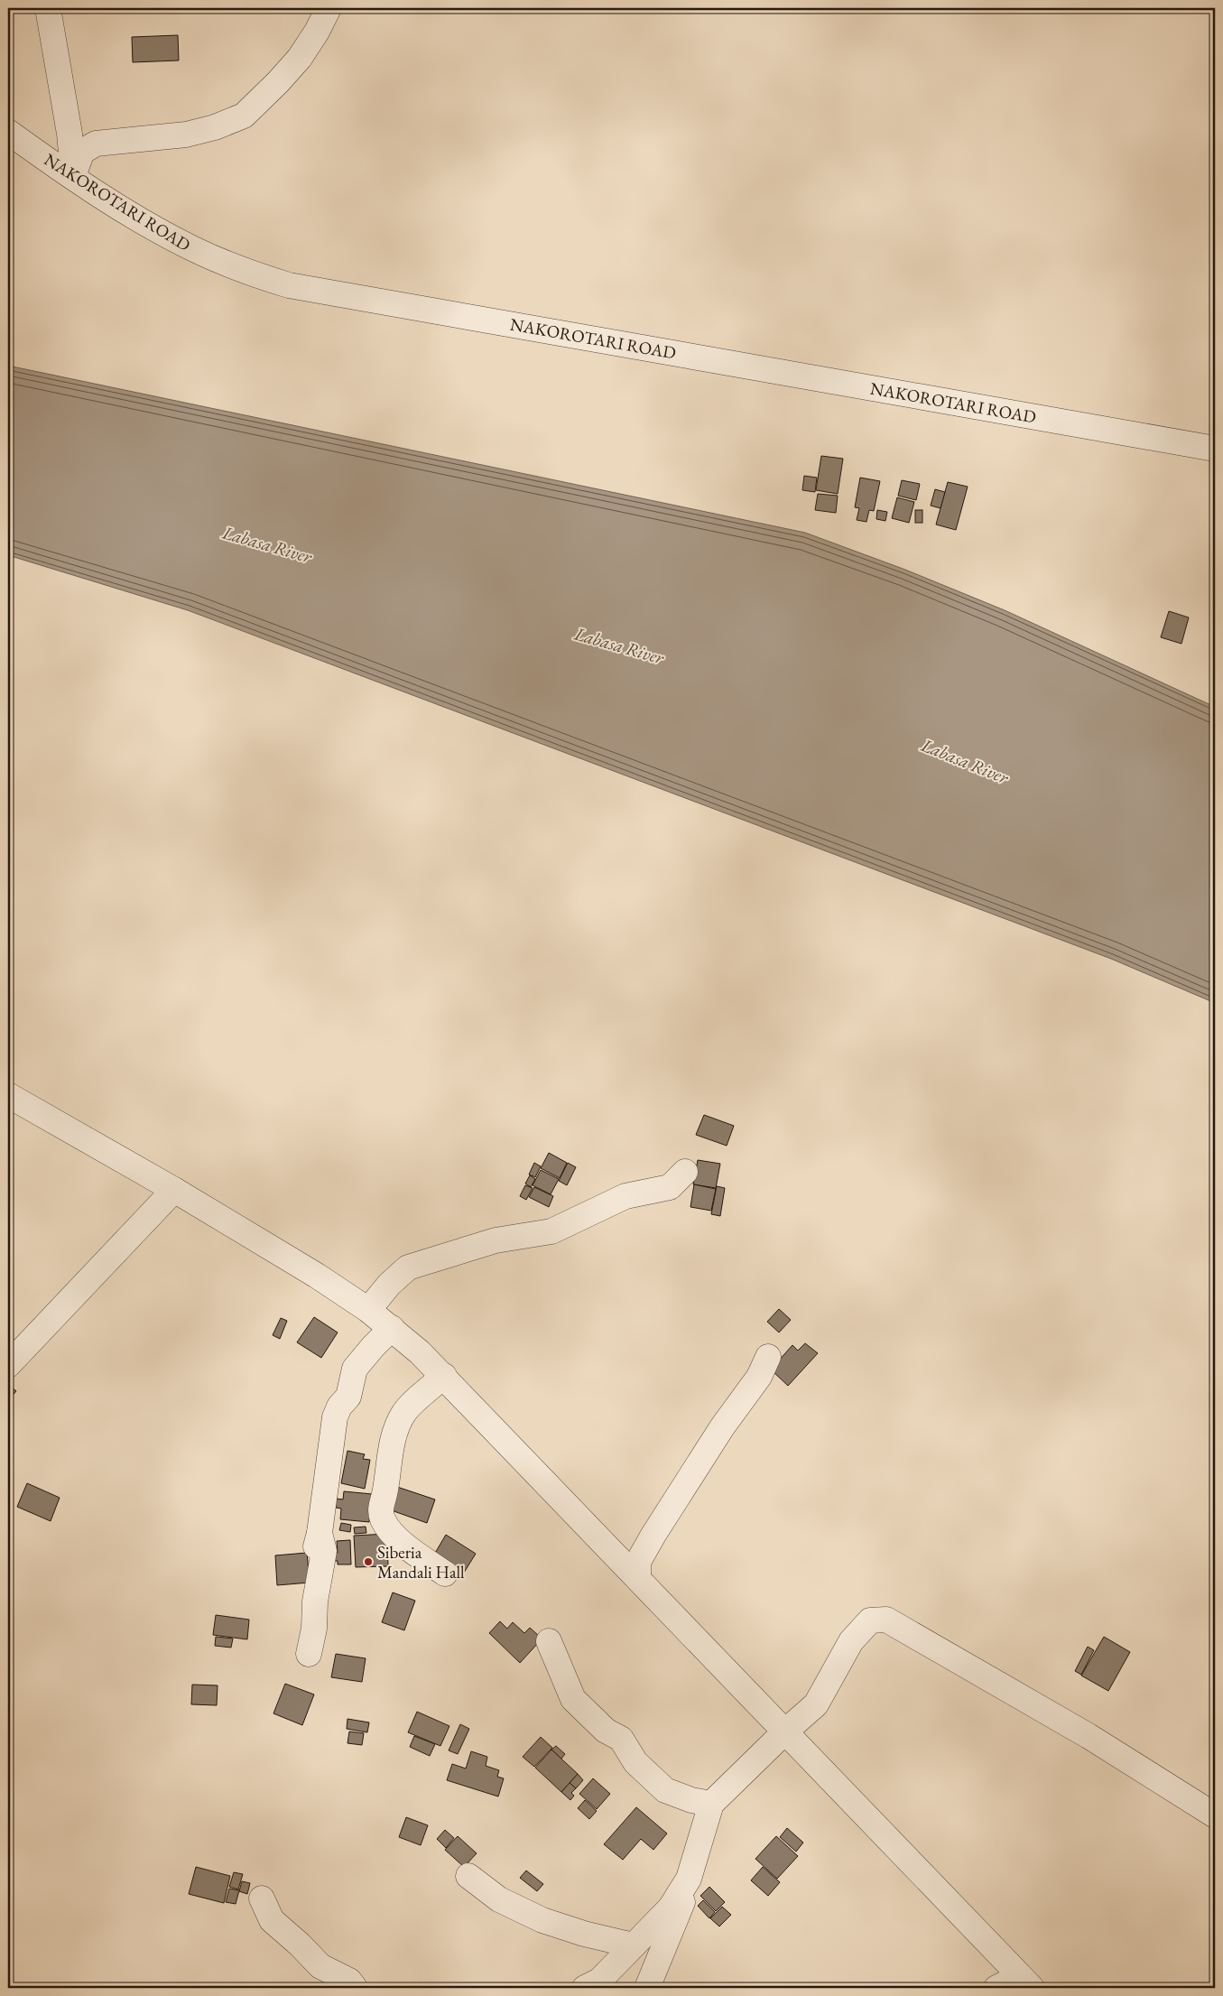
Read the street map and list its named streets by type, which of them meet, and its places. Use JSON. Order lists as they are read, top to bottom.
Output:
{
  "streets": {
    "street": ["NAKOROTARI ROAD"]
  },
  "water": ["Labasa River"],
  "places": ["Siberia Mandali Hall"]
}
